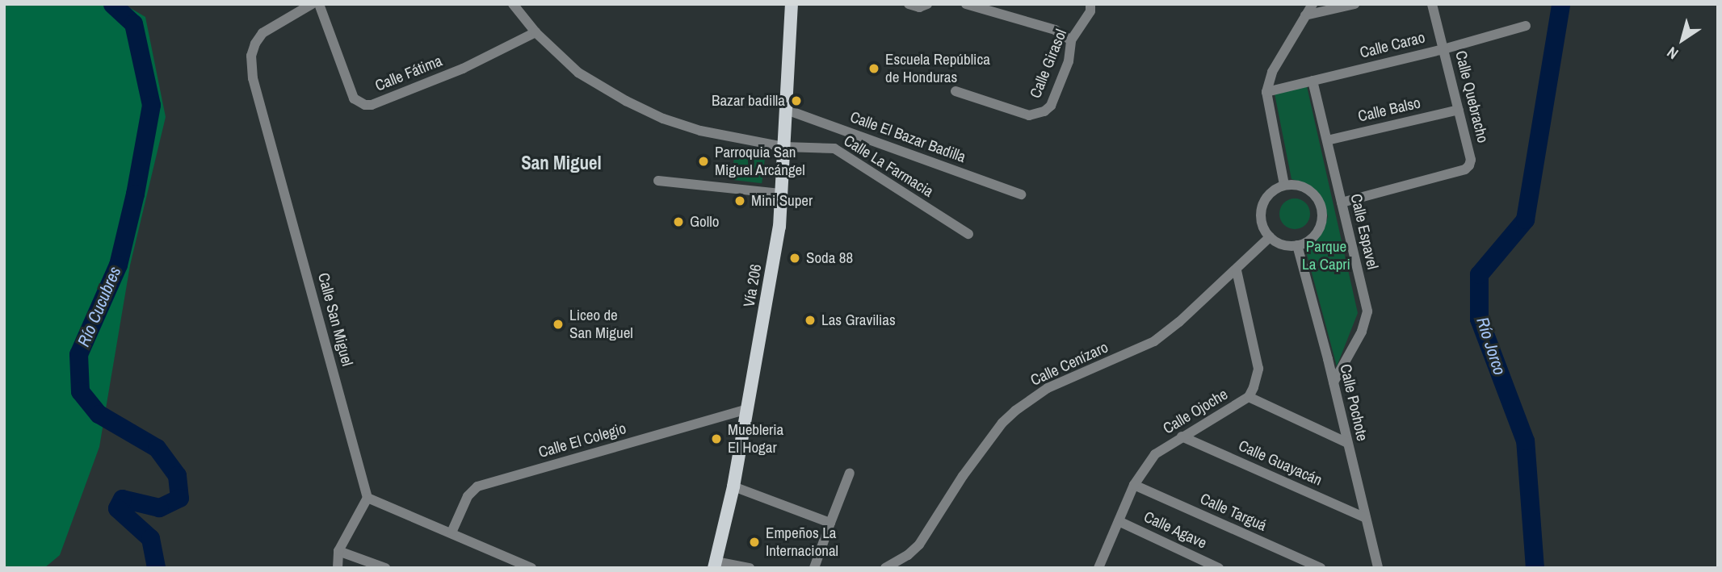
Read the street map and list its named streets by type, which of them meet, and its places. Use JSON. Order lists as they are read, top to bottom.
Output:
{
  "streets": {
    "main road": ["Vía 206"],
    "street": [
      "Calle Carao",
      "Calle Girasol",
      "Calle Fátima",
      "Calle Quebracho",
      "Calle Balso",
      "Calle El Bazar Badilla",
      "Calle La Farmacia",
      "Calle Espavel",
      "Calle San Miguel",
      "Calle Cenízaro",
      "Calle Pochote",
      "Calle Ojoche",
      "Calle El Colegio",
      "Calle Guayacán",
      "Calle Targuá",
      "Calle Agave"
    ]
  },
  "crossings": [
    ["Calle Carao", "Calle Quebracho"],
    ["Calle Carao", "Calle Espavel"],
    ["Calle Fátima", "Calle La Farmacia"],
    ["Calle Quebracho", "Calle Balso"],
    ["Calle Quebracho", "Calle Espavel"],
    ["Calle Balso", "Calle Espavel"],
    ["Calle El Bazar Badilla", "Vía 206"],
    ["Calle La Farmacia", "Vía 206"],
    ["Calle Espavel", "Calle Pochote"],
    ["Vía 206", "Calle El Colegio"],
    ["Calle Cenízaro", "Calle Pochote"],
    ["Calle Cenízaro", "Calle Ojoche"],
    ["Calle Pochote", "Calle Guayacán"],
    ["Calle Ojoche", "Calle Guayacán"],
    ["Calle Ojoche", "Calle Targuá"],
    ["Calle Ojoche", "Calle Agave"]
  ],
  "districts": ["San Miguel"],
  "water": ["Río Cucubres", "Río Jorco"],
  "parks": ["Parque La Capri"],
  "places": [
    "Escuela República de Honduras",
    "Bazar badilla",
    "Parroquia San Miguel Arcángel",
    "Mini Super",
    "Gollo",
    "Soda 88",
    "Las Gravilias",
    "Liceo de San Miguel",
    "Muebleria El Hogar",
    "Empeños La Internacional"
  ],
  "north": "bottom left"
}
